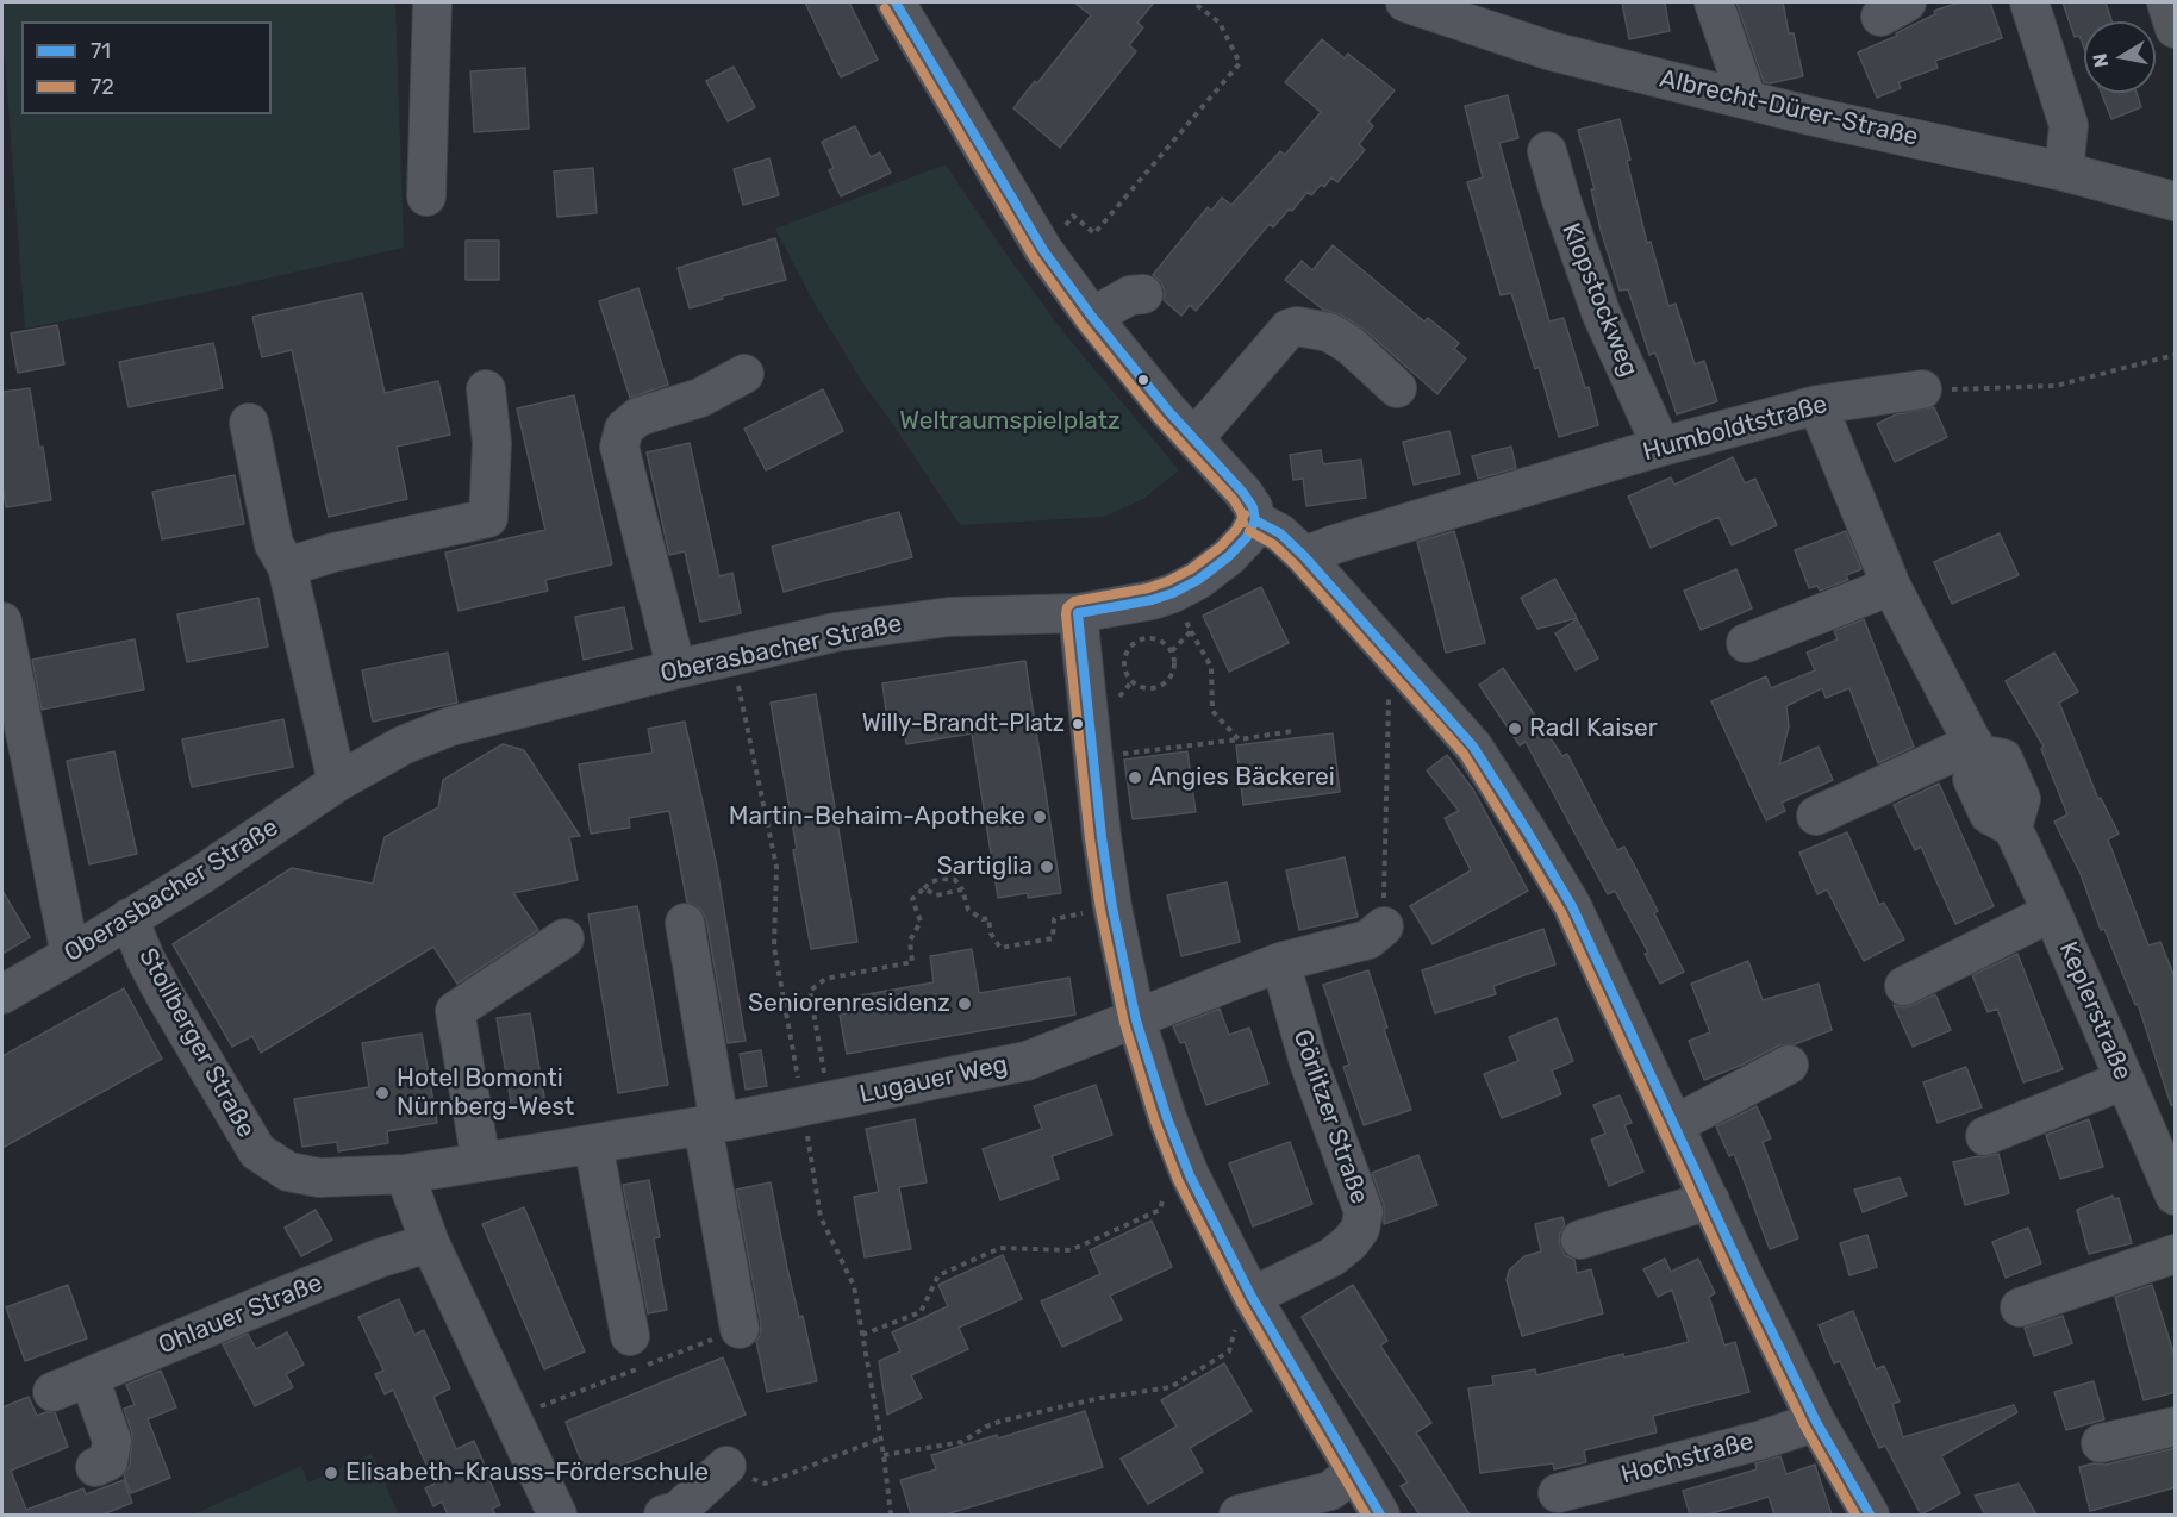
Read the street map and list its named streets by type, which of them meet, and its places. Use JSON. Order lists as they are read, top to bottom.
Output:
{
  "streets": {
    "street": [
      "Albrecht-Dürer-Straße",
      "Klopstockweg",
      "Humboldtstraße",
      "Oberasbacher Straße",
      "Keplerstraße",
      "Stollberger Straße",
      "Lugauer Weg",
      "Görlitzer Straße",
      "Ohlauer Straße",
      "Hochstraße"
    ]
  },
  "crossings": [
    ["Klopstockweg", "Humboldtstraße"],
    ["Oberasbacher Straße", "Stollberger Straße"],
    ["Stollberger Straße", "Lugauer Weg"],
    ["Lugauer Weg", "Görlitzer Straße"]
  ],
  "parks": ["Weltraumspielplatz"],
  "places": [
    "Willy-Brandt-Platz",
    "Radl Kaiser",
    "Angies Bäckerei",
    "Martin-Behaim-Apotheke",
    "Sartiglia",
    "Seniorenresidenz",
    "Hotel Bomonti Nürnberg-West",
    "Elisabeth-Krauss-Förderschule"
  ],
  "lines": ["transit line 71", "transit line 72"],
  "legend": ["71", "72"],
  "north": "left"
}
